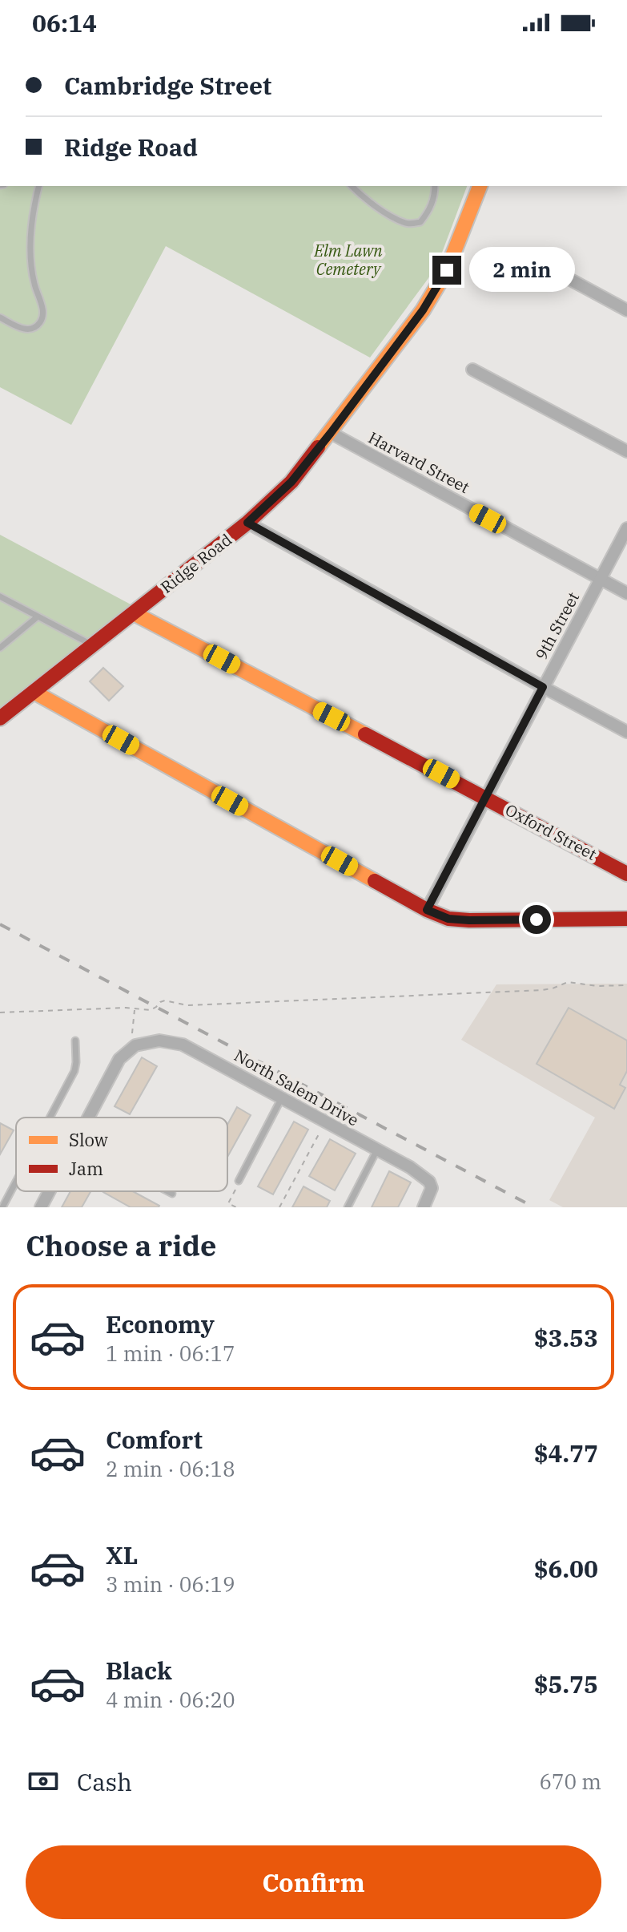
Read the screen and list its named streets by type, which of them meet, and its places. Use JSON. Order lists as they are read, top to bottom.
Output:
{
  "streets": {
    "street": [
      "Harvard Street",
      "Ridge Road",
      "9th Street",
      "Oxford Street",
      "North Salem Drive"
    ]
  },
  "crossings": [
    ["Harvard Street", "Ridge Road"],
    ["Harvard Street", "9th Street"],
    ["Ridge Road", "Oxford Street"],
    ["9th Street", "Oxford Street"]
  ],
  "parks": ["Elm Lawn Cemetery"],
  "legend": ["Slow", "Jam"],
  "page": {
    "status": "06:14",
    "banner": ["Cambridge Street", "Ridge Road"],
    "bubble": "2 min",
    "heading": "Choose a ride",
    "list": [
      {
        "name": "Economy",
        "note": "1 min · 06:17",
        "value": "$3.53"
      },
      {
        "name": "Comfort",
        "note": "2 min · 06:18",
        "value": "$4.77"
      },
      {
        "name": "XL",
        "note": "3 min · 06:19",
        "value": "$6.00"
      },
      {
        "name": "Black",
        "note": "4 min · 06:20",
        "value": "$5.75"
      }
    ],
    "pay": ["Cash", "670 m"],
    "buttons": "Confirm"
  }
}
